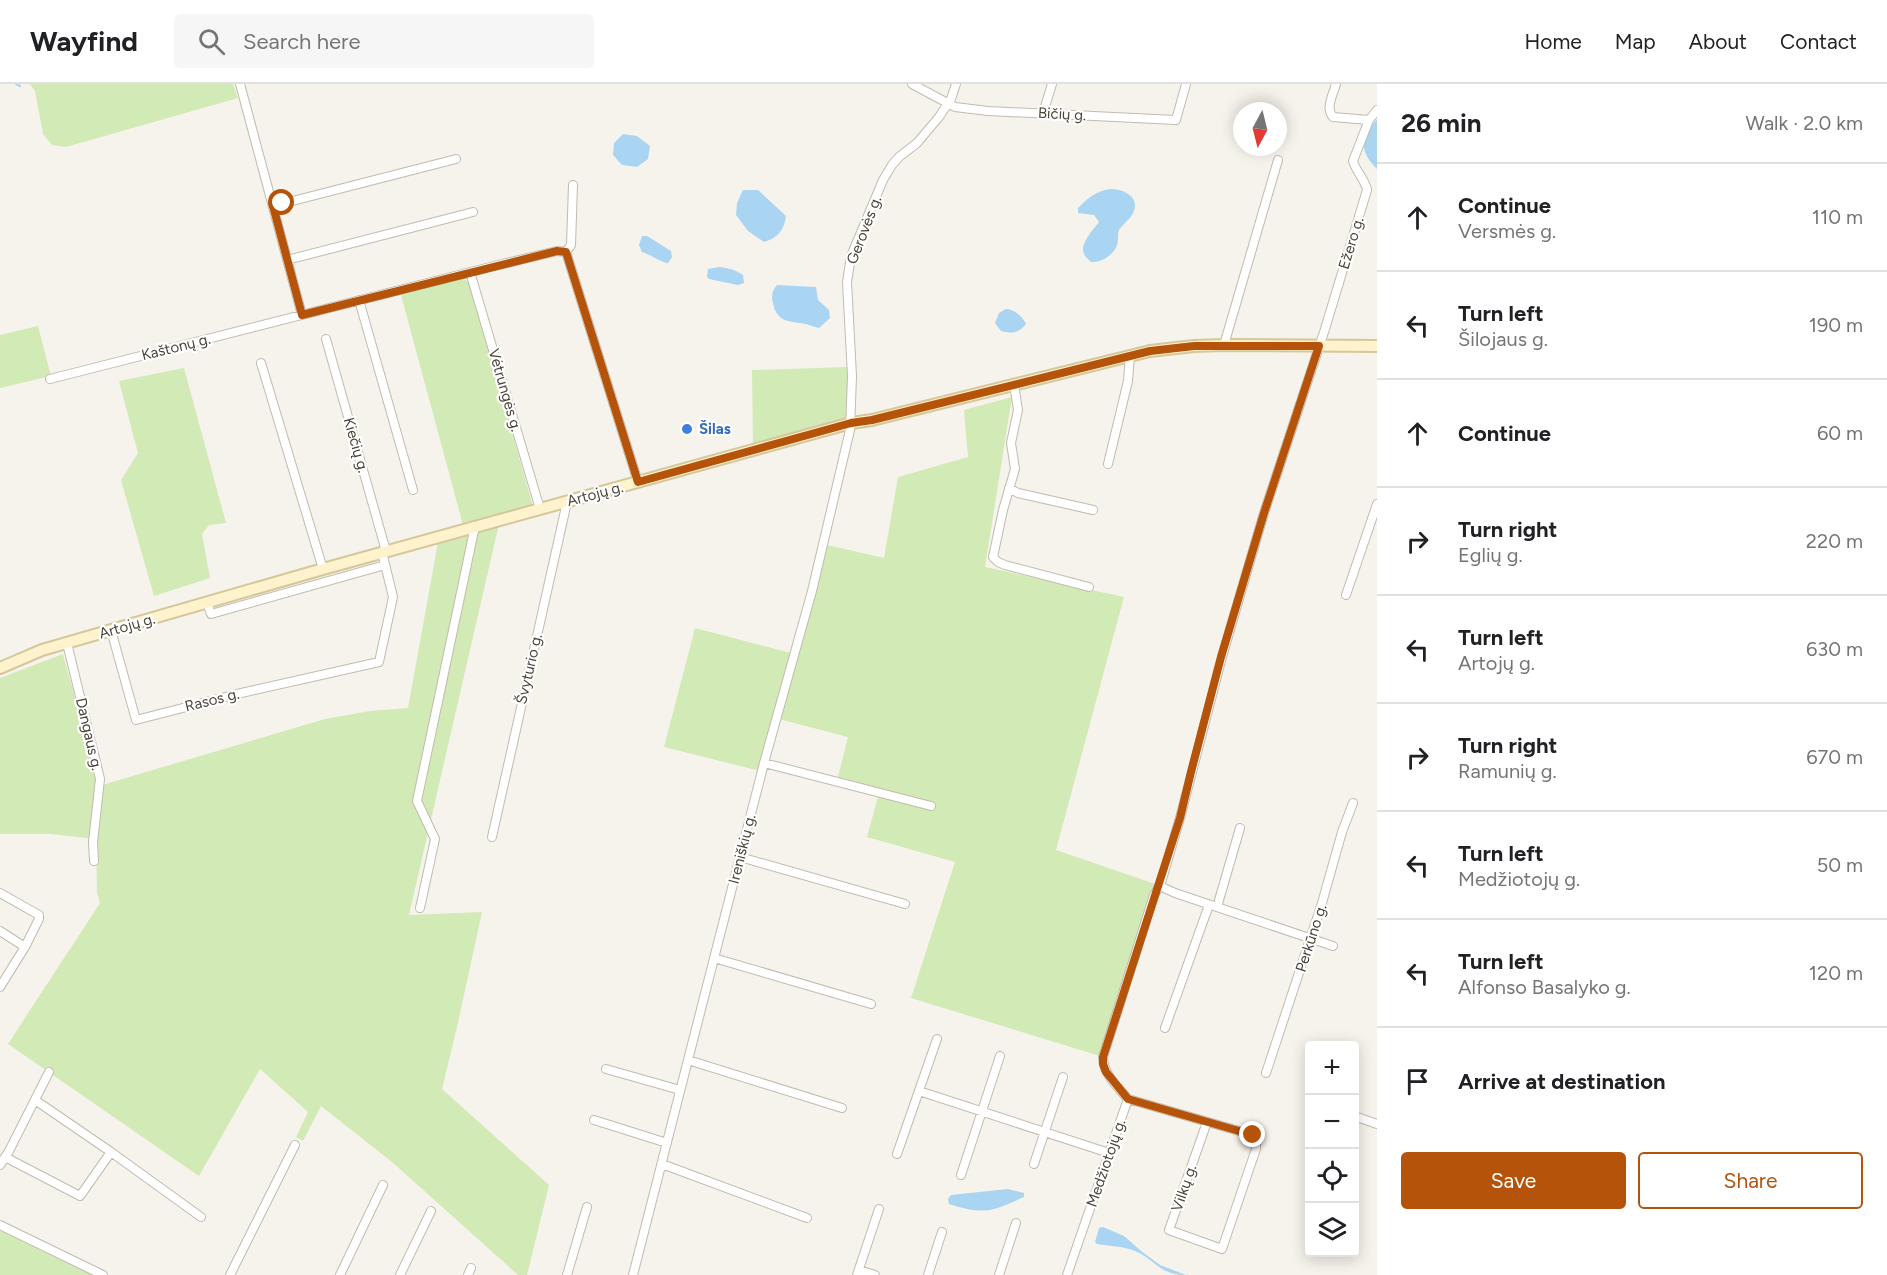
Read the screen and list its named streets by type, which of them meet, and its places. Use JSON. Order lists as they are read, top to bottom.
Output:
{
  "streets": {
    "main road": ["Artojų g."],
    "street": [
      "Bičių g.",
      "Gerovės g.",
      "Ežero g.",
      "Kaštonų g.",
      "Vėtrungės g.",
      "Kiečių g.",
      "Švyturio g.",
      "Rasos g.",
      "Dangaus g.",
      "Ireniškių g.",
      "Perkūno g.",
      "Medžiotojų g.",
      "Vilkų g."
    ]
  },
  "crossings": [
    ["Bičių g.", "Gerovės g."],
    ["Gerovės g.", "Artojų g."],
    ["Gerovės g.", "Ireniškių g."],
    ["Ežero g.", "Artojų g."],
    ["Ežero g.", "Medžiotojų g."],
    ["Kaštonų g.", "Vėtrungės g."],
    ["Vėtrungės g.", "Artojų g."],
    ["Kiečių g.", "Artojų g."],
    ["Kiečių g.", "Rasos g."],
    ["Artojų g.", "Švyturio g."],
    ["Artojų g.", "Rasos g."],
    ["Artojų g.", "Dangaus g."],
    ["Artojų g.", "Ireniškių g."]
  ],
  "places": ["Šilas"],
  "north": "bottom",
  "page": {
    "header": "Wayfind",
    "search": "Search here",
    "nav": [
      "Home",
      "Map",
      "About",
      "Contact"
    ],
    "heading": ["26 min", "Walk · 2.0 km"],
    "list": [
      ["Continue", "Versmės g.", "110 m"],
      ["Turn left", "Šilojaus g.", "190 m"],
      ["Continue", "60 m"],
      ["Turn right", "Eglių g.", "220 m"],
      ["Turn left", "Artojų g.", "630 m"],
      ["Turn right", "Ramunių g.", "670 m"],
      ["Turn left", "Medžiotojų g.", "50 m"],
      ["Turn left", "Alfonso Basalyko g.", "120 m"],
      "Arrive at destination"
    ],
    "map_buttons": ["+", "−"],
    "buttons": ["Save", "Share"]
  }
}
